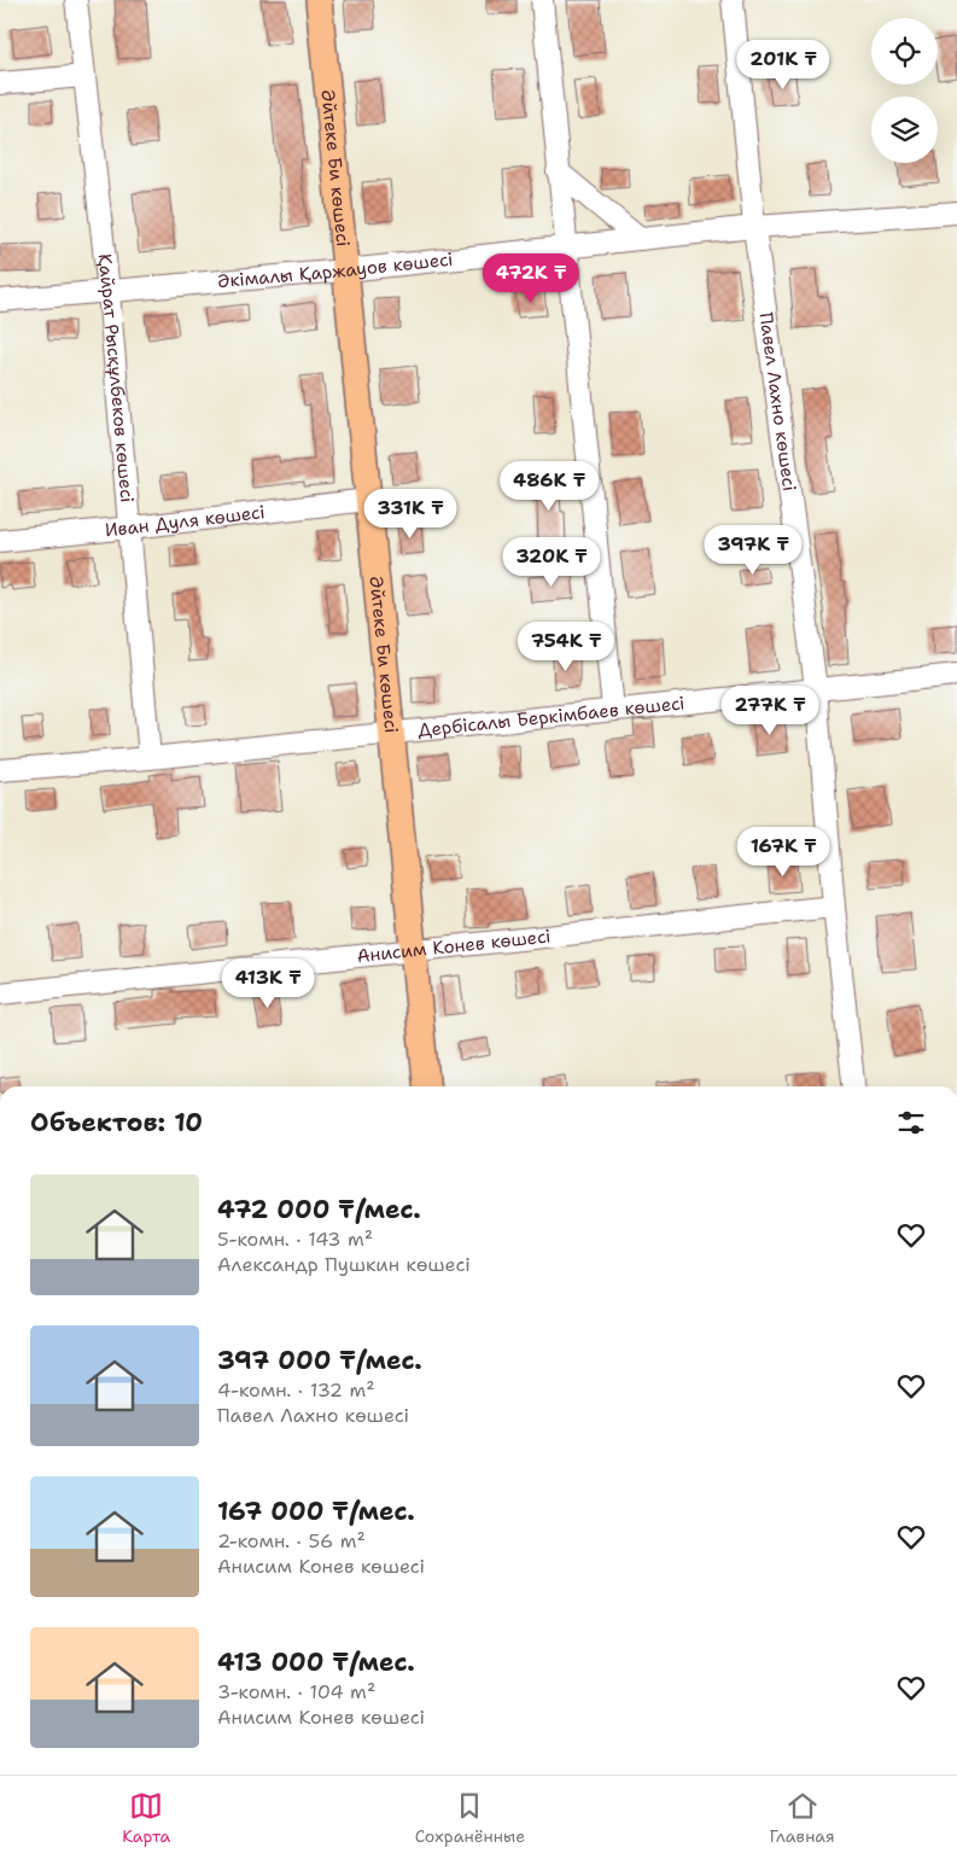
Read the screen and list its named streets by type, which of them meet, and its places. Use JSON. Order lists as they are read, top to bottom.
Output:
{
  "streets": {
    "main road": ["Әйтеке Би көшесі"],
    "street": [
      "Әкімалы Қаржауов көшесі",
      "Қайрат Рысқұлбеков көшесі",
      "Павел Лахно көшесі",
      "Иван Дуля көшесі",
      "Дербісалы Беркімбаев көшесі",
      "Анисим Конев көшесі"
    ]
  },
  "crossings": [
    ["Әйтеке Би көшесі", "Әкімалы Қаржауов көшесі"],
    ["Әйтеке Би көшесі", "Иван Дуля көшесі"],
    ["Әйтеке Би көшесі", "Дербісалы Беркімбаев көшесі"],
    ["Әйтеке Би көшесі", "Анисим Конев көшесі"],
    ["Әкімалы Қаржауов көшесі", "Қайрат Рысқұлбеков көшесі"],
    ["Әкімалы Қаржауов көшесі", "Павел Лахно көшесі"],
    ["Қайрат Рысқұлбеков көшесі", "Иван Дуля көшесі"],
    ["Қайрат Рысқұлбеков көшесі", "Дербісалы Беркімбаев көшесі"],
    ["Павел Лахно көшесі", "Дербісалы Беркімбаев көшесі"],
    ["Павел Лахно көшесі", "Анисим Конев көшесі"]
  ],
  "page": {
    "price": [
      "201K ₸",
      "472K ₸",
      "486K ₸",
      "331K ₸",
      "397K ₸",
      "320K ₸",
      "754K ₸",
      "277K ₸",
      "167K ₸",
      "413K ₸"
    ],
    "heading": "Объектов: 10",
    "list": [
      {
        "name": "472 000 ₸/мес.",
        "note": "5-комн. · 143 m² · Александр Пушкин көшесі"
      },
      {
        "name": "397 000 ₸/мес.",
        "note": "4-комн. · 132 m² · Павел Лахно көшесі"
      },
      {
        "name": "167 000 ₸/мес.",
        "note": "2-комн. · 56 m² · Анисим Конев көшесі"
      },
      {
        "name": "413 000 ₸/мес.",
        "note": "3-комн. · 104 m² · Анисим Конев көшесі"
      }
    ],
    "tabs": ["Карта", "Сохранённые", "Главная"]
  }
}
